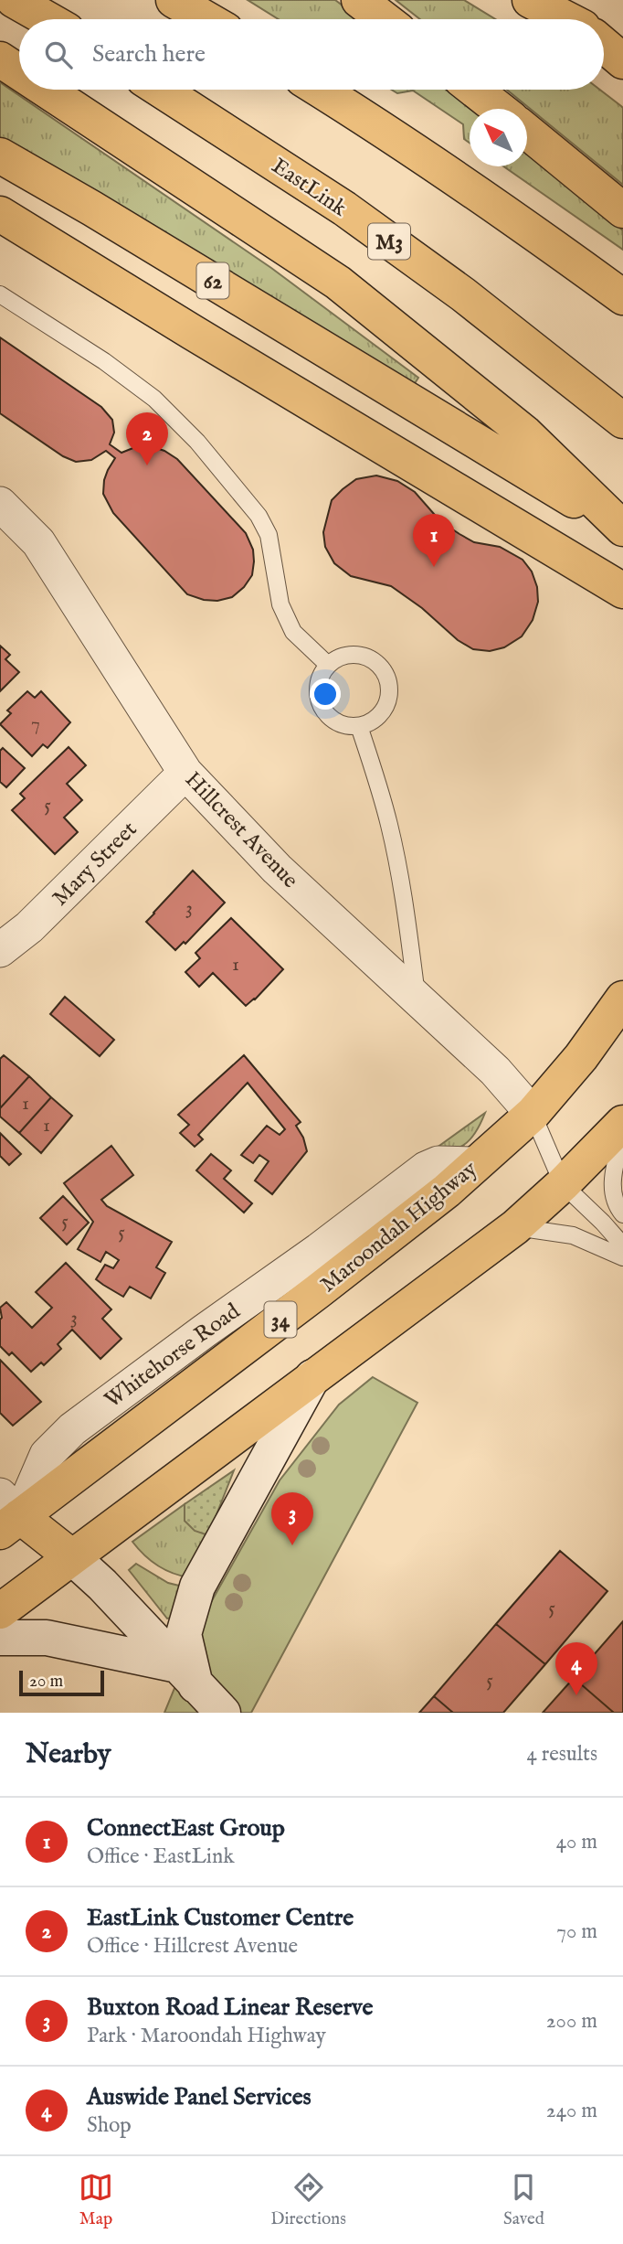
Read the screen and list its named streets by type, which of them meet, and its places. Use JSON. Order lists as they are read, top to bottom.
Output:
{
  "streets": {
    "highway": [
      "EastLink",
      "M3",
      "62",
      "Maroondah Highway",
      "34"
    ],
    "street": ["Hillcrest Avenue", "Mary Street"]
  },
  "crossings": [
    ["Hillcrest Avenue", "Mary Street"],
    ["Hillcrest Avenue", "Maroondah Highway"]
  ],
  "house_numbers": [
    "7",
    "5",
    "3",
    "1",
    "1",
    "1",
    "5",
    "5",
    "3",
    "5",
    "5"
  ],
  "scale_bar": "20 m",
  "north": "top left",
  "page": {
    "search": "Search here",
    "pins": [
      "2",
      "1",
      "3",
      "4"
    ],
    "scale": "20 m",
    "heading": ["Nearby", "4 results"],
    "list": [
      {
        "mark": "1",
        "name": "ConnectEast Group",
        "note": "Office · EastLink",
        "value": "40 m"
      },
      {
        "mark": "2",
        "name": "EastLink Customer Centre",
        "note": "Office · Hillcrest Avenue",
        "value": "70 m"
      },
      {
        "mark": "3",
        "name": "Buxton Road Linear Reserve",
        "note": "Park · Maroondah Highway",
        "value": "200 m"
      },
      {
        "mark": "4",
        "name": "Auswide Panel Services",
        "note": "Shop",
        "value": "240 m"
      }
    ],
    "nav": ["Map", "Directions", "Saved"]
  }
}
